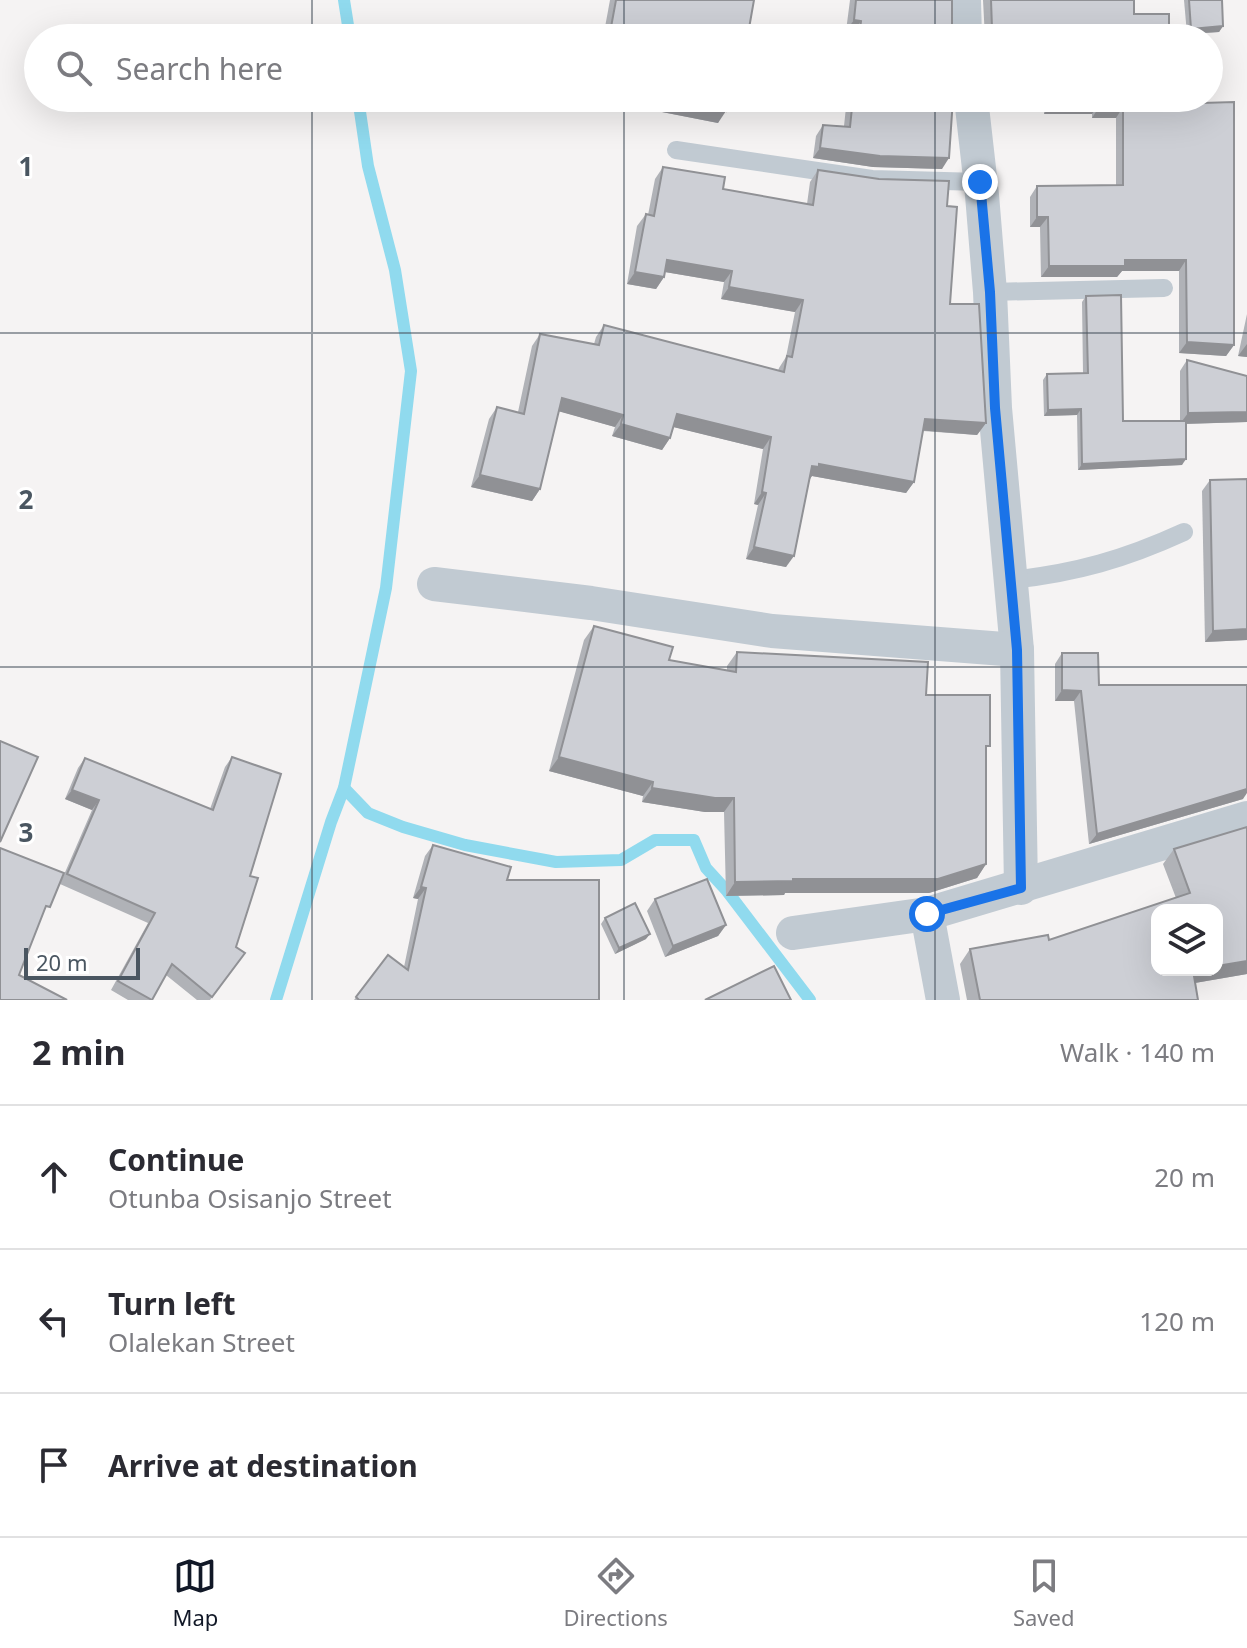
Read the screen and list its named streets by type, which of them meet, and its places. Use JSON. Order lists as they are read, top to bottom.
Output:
{
  "scale_bar": "20 m",
  "page": {
    "search": "Search here",
    "scale": "20 m",
    "heading": ["2 min", "Walk · 140 m"],
    "list": [
      ["Continue", "Otunba Osisanjo Street", "20 m"],
      ["Turn left", "Olalekan Street", "120 m"],
      "Arrive at destination"
    ],
    "nav": ["Map", "Directions", "Saved"]
  },
  "grid": {
    "rows": ["1", "2", "3"]
  }
}
